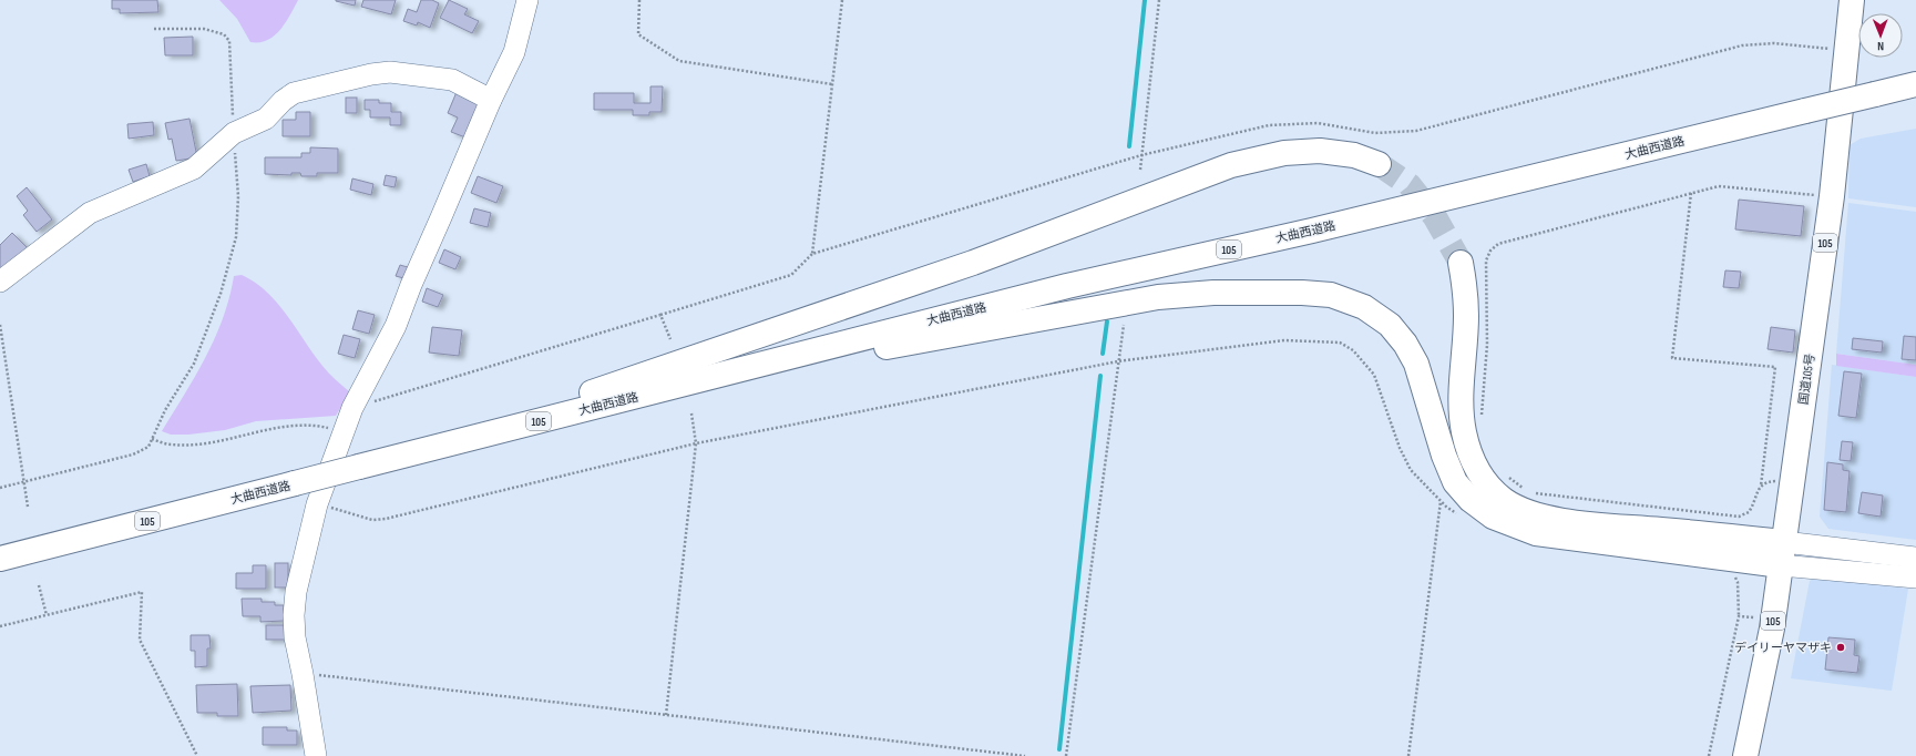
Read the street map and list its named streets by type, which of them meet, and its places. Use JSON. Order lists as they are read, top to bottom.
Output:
{
  "streets": {
    "highway": ["大曲西道路", "105", "国道105号"]
  },
  "places": ["デイリーヤマザキ"],
  "north": "bottom"
}
